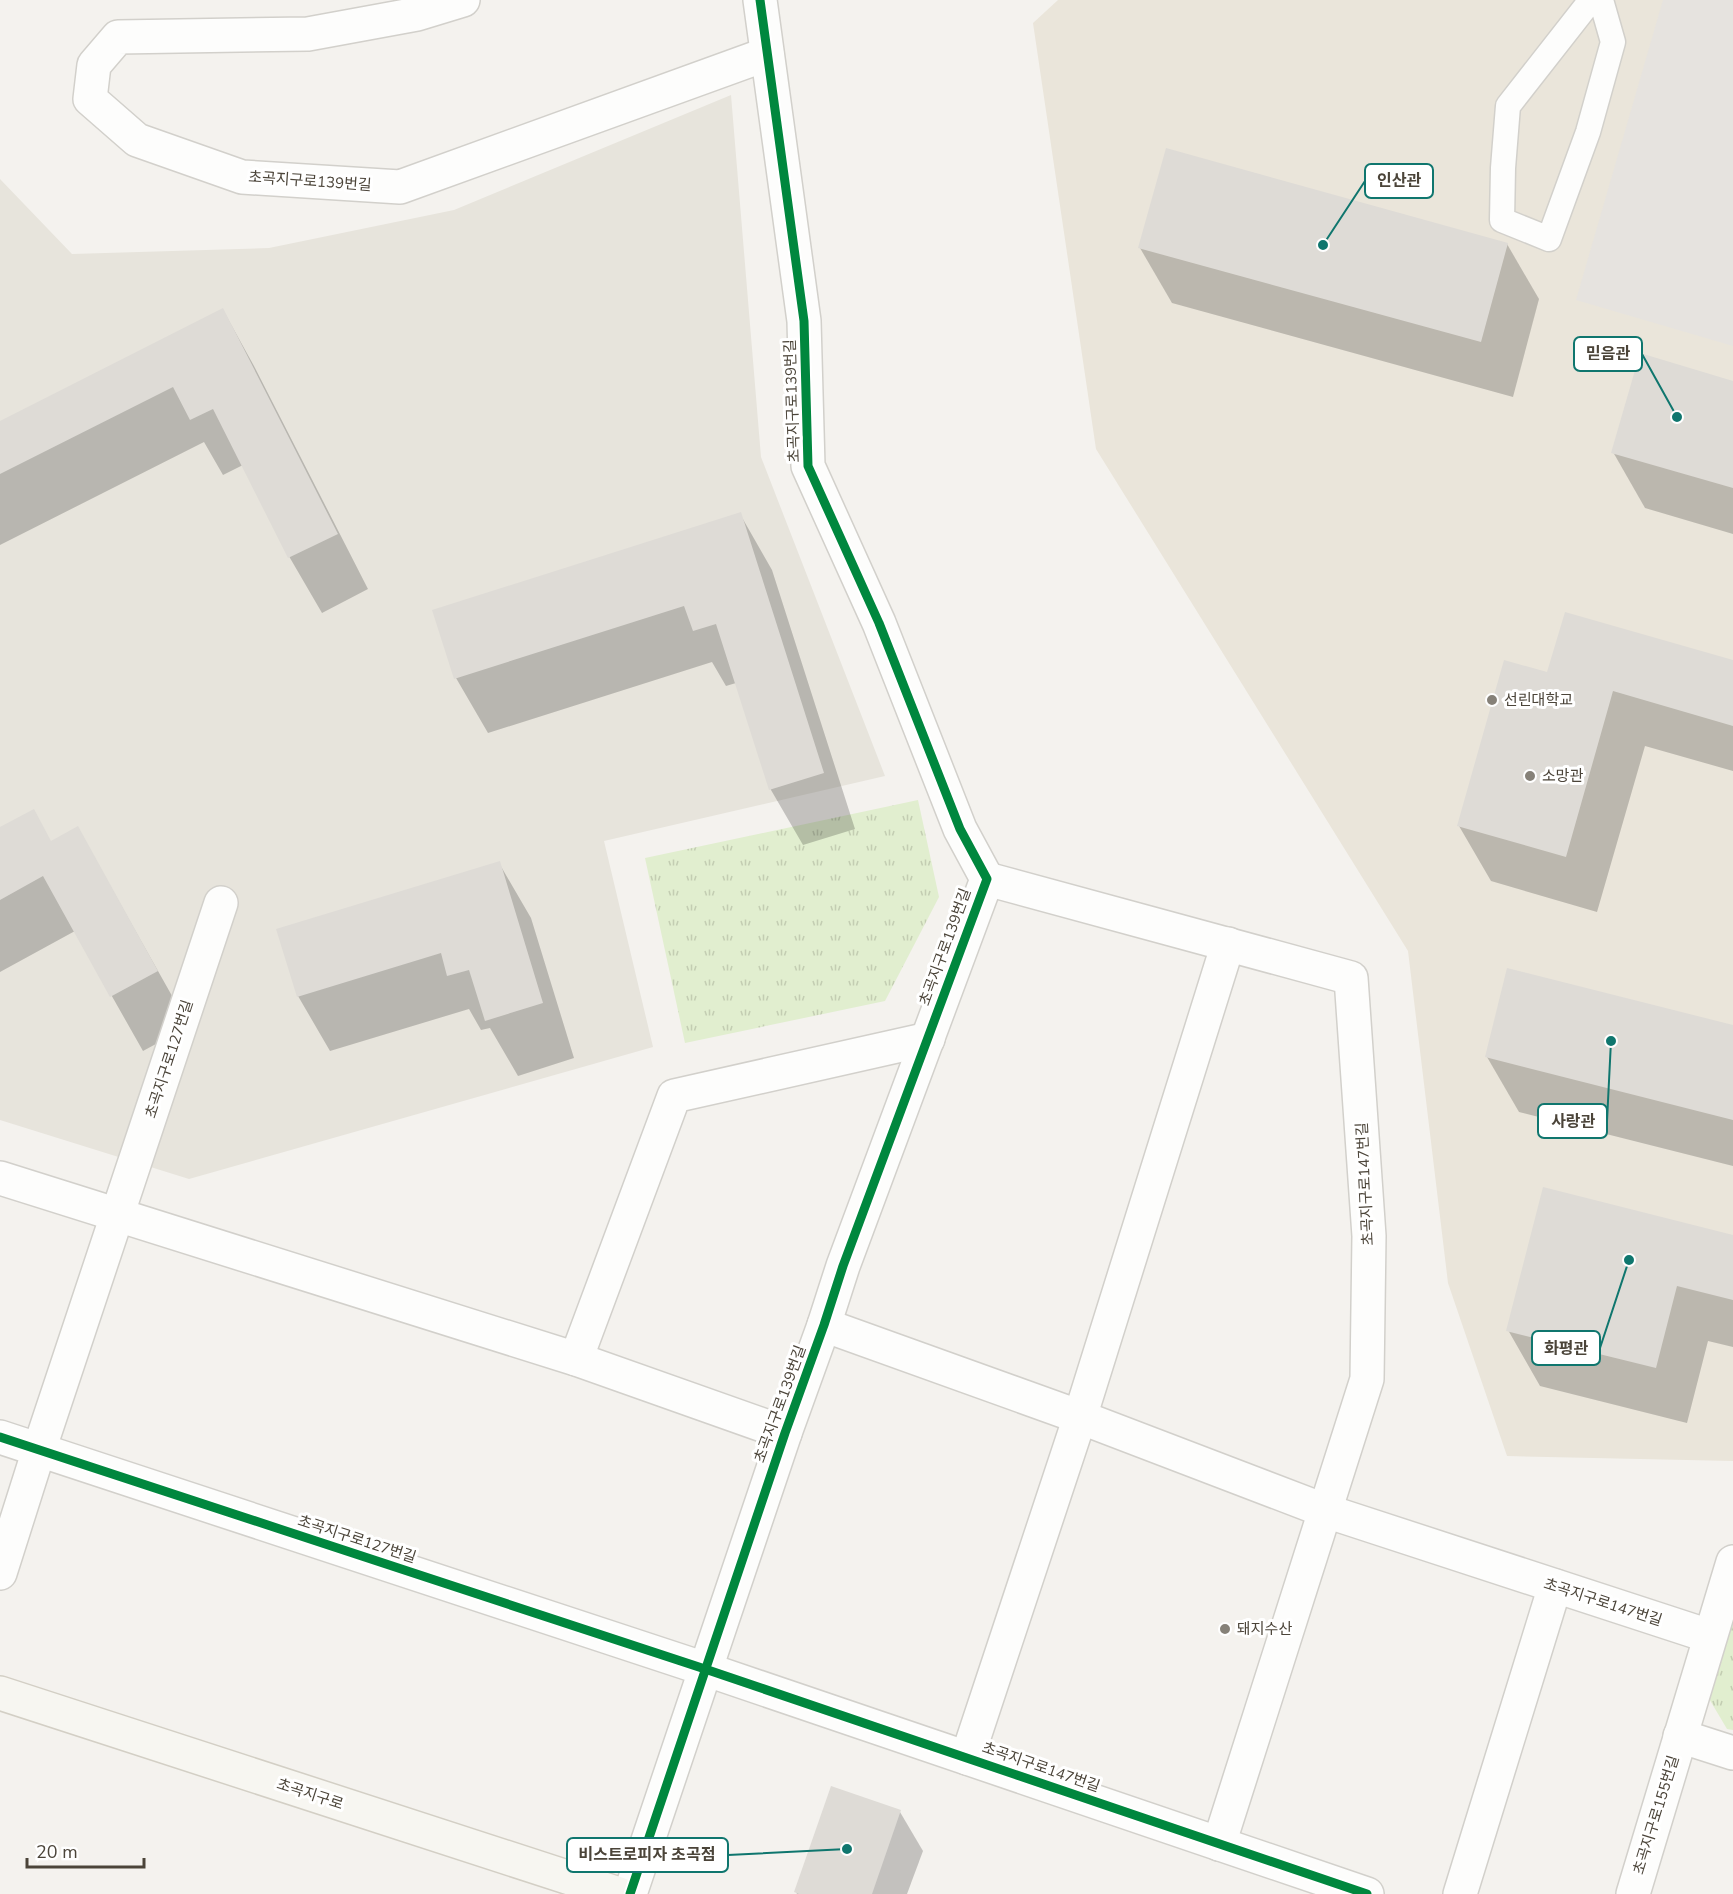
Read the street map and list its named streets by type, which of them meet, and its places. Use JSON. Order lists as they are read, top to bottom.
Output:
{
  "streets": {
    "street": [
      "초곡지구로139번길",
      "초곡지구로127번길",
      "초곡지구로147번길",
      "초곡지구로",
      "초곡지구로155번길"
    ]
  },
  "crossings": [
    ["초곡지구로139번길", "초곡지구로127번길"],
    ["초곡지구로139번길", "초곡지구로147번길"],
    ["초곡지구로127번길", "초곡지구로147번길"],
    ["초곡지구로147번길", "초곡지구로155번길"]
  ],
  "places": [
    "인산관",
    "믿음관",
    "선린대학교",
    "소망관",
    "사랑관",
    "화평관",
    "돼지수산",
    "비스트로피자 초곡점"
  ],
  "scale_bar": "20 m"
}
